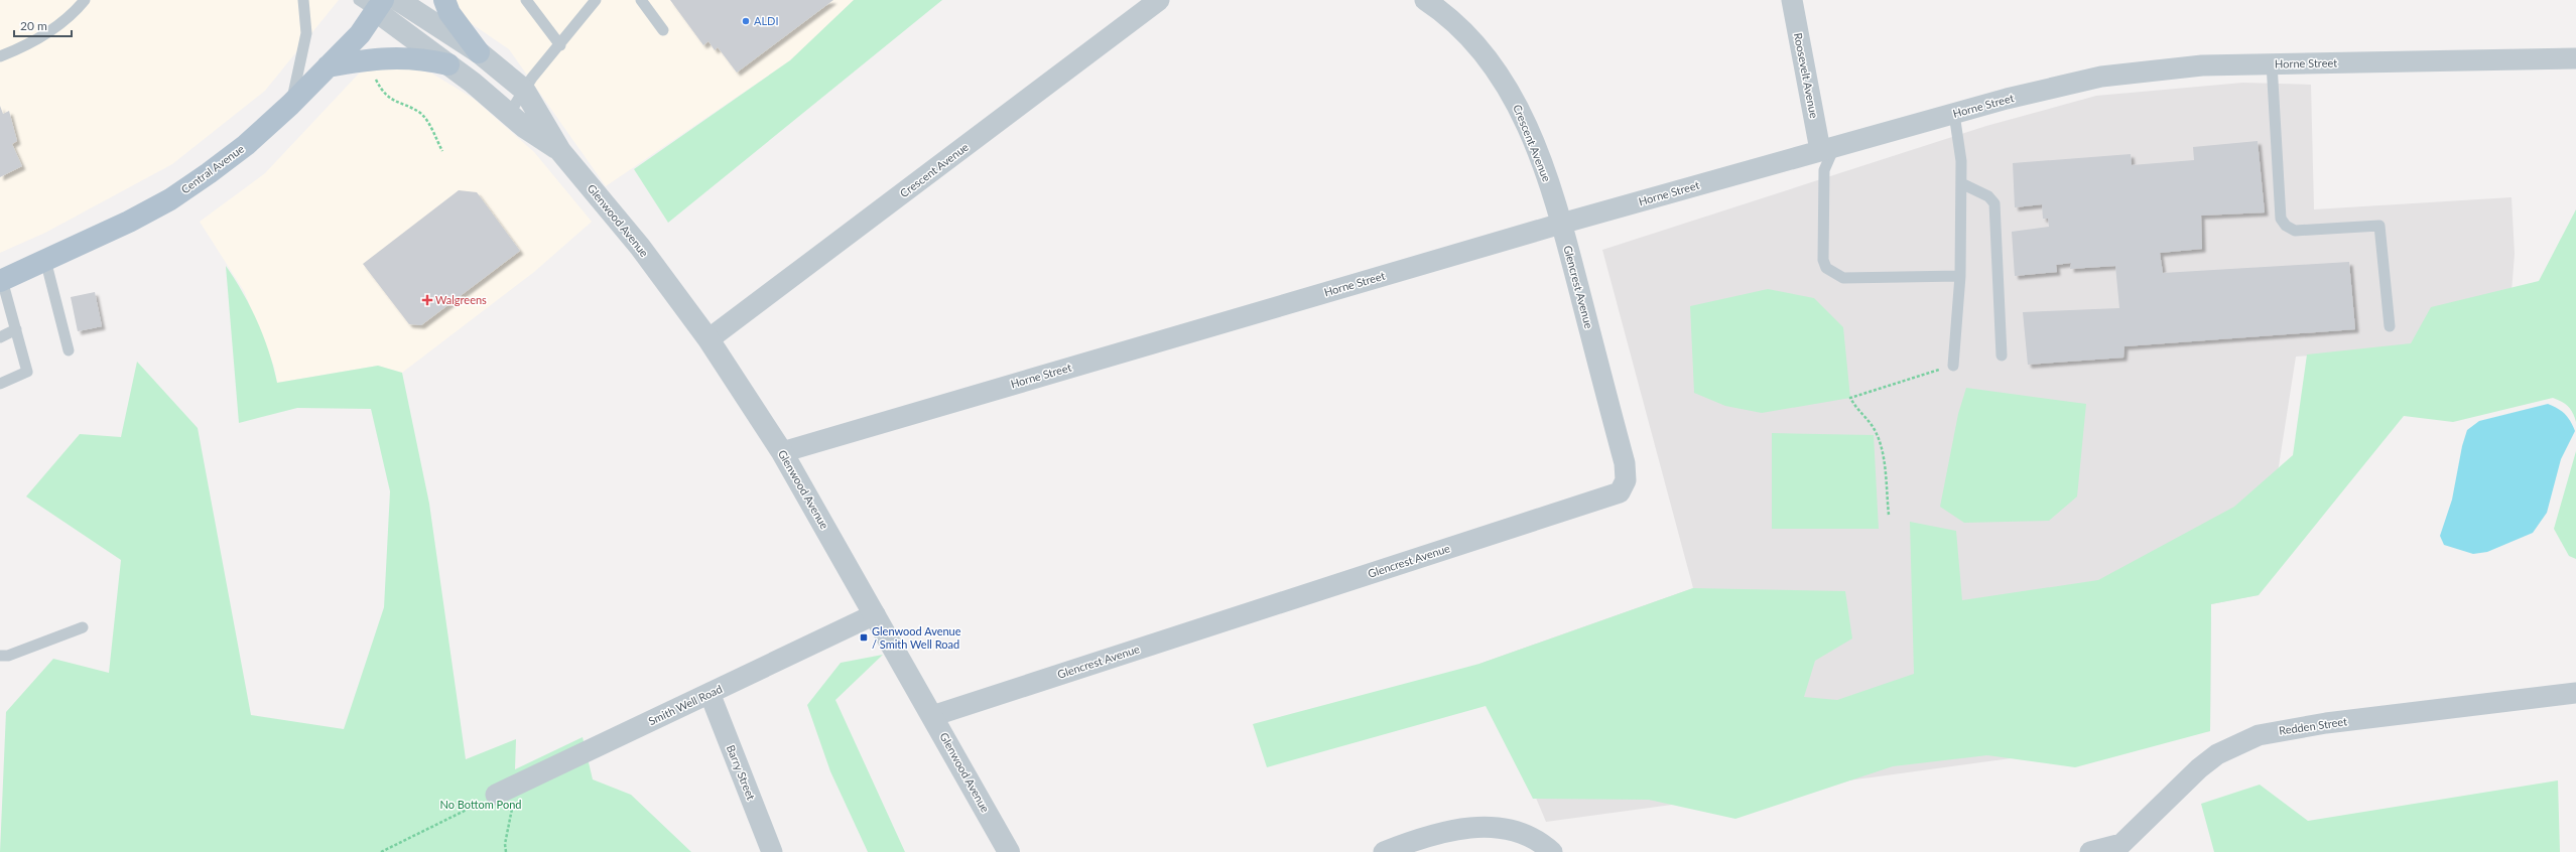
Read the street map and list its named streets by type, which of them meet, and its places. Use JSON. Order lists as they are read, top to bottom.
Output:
{
  "streets": {
    "main road": ["Central Avenue"],
    "street": [
      "Horne Street",
      "Roosevelt Avenue",
      "Crescent Avenue",
      "Glenwood Avenue",
      "Glencrest Avenue",
      "Smith Well Road",
      "Redden Street",
      "Barry Street"
    ]
  },
  "crossings": [
    ["Horne Street", "Roosevelt Avenue"],
    ["Horne Street", "Crescent Avenue"],
    ["Horne Street", "Glenwood Avenue"],
    ["Horne Street", "Glencrest Avenue"],
    ["Crescent Avenue", "Glenwood Avenue"],
    ["Crescent Avenue", "Glencrest Avenue"],
    ["Central Avenue", "Glenwood Avenue"],
    ["Glenwood Avenue", "Glencrest Avenue"],
    ["Glenwood Avenue", "Smith Well Road"],
    ["Smith Well Road", "Barry Street"]
  ],
  "parks": ["No Bottom Pond"],
  "places": {
    "other": ["ALDI"],
    "health": ["Walgreens"],
    "transit": ["Glenwood Avenue / Smith Well Road"]
  },
  "scale_bar": "20 m"
}
